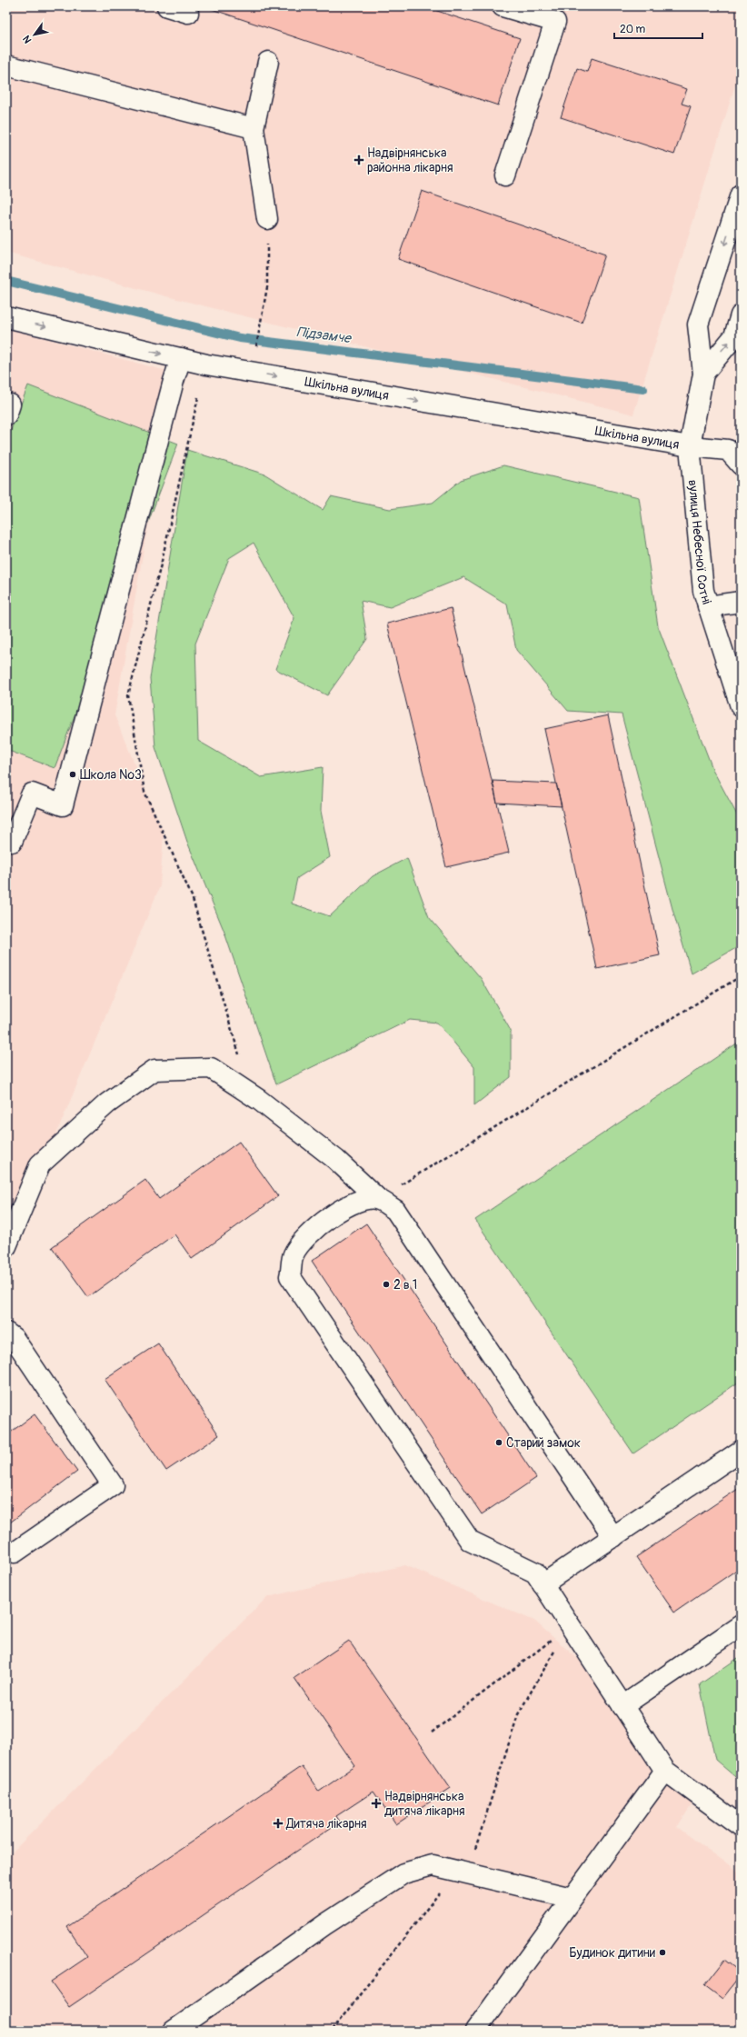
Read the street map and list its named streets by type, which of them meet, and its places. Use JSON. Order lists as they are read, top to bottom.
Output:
{
  "streets": {
    "street": ["Шкільна вулиця", "вулиця Небесної Сотні"]
  },
  "crossings": [
    ["Шкільна вулиця", "вулиця Небесної Сотні"]
  ],
  "one_way": ["Шкільна вулиця"],
  "water": ["Підзамче"],
  "places": {
    "health": ["Надвірнянська районна лікарня", "Надвірнянська дитяча лікарня", "Дитяча лікарня"],
    "other": [
      "Школа №3",
      "2 в 1",
      "Старий замок",
      "Будинок дитини"
    ]
  },
  "scale_bar": "20 m",
  "north": "bottom left"
}
